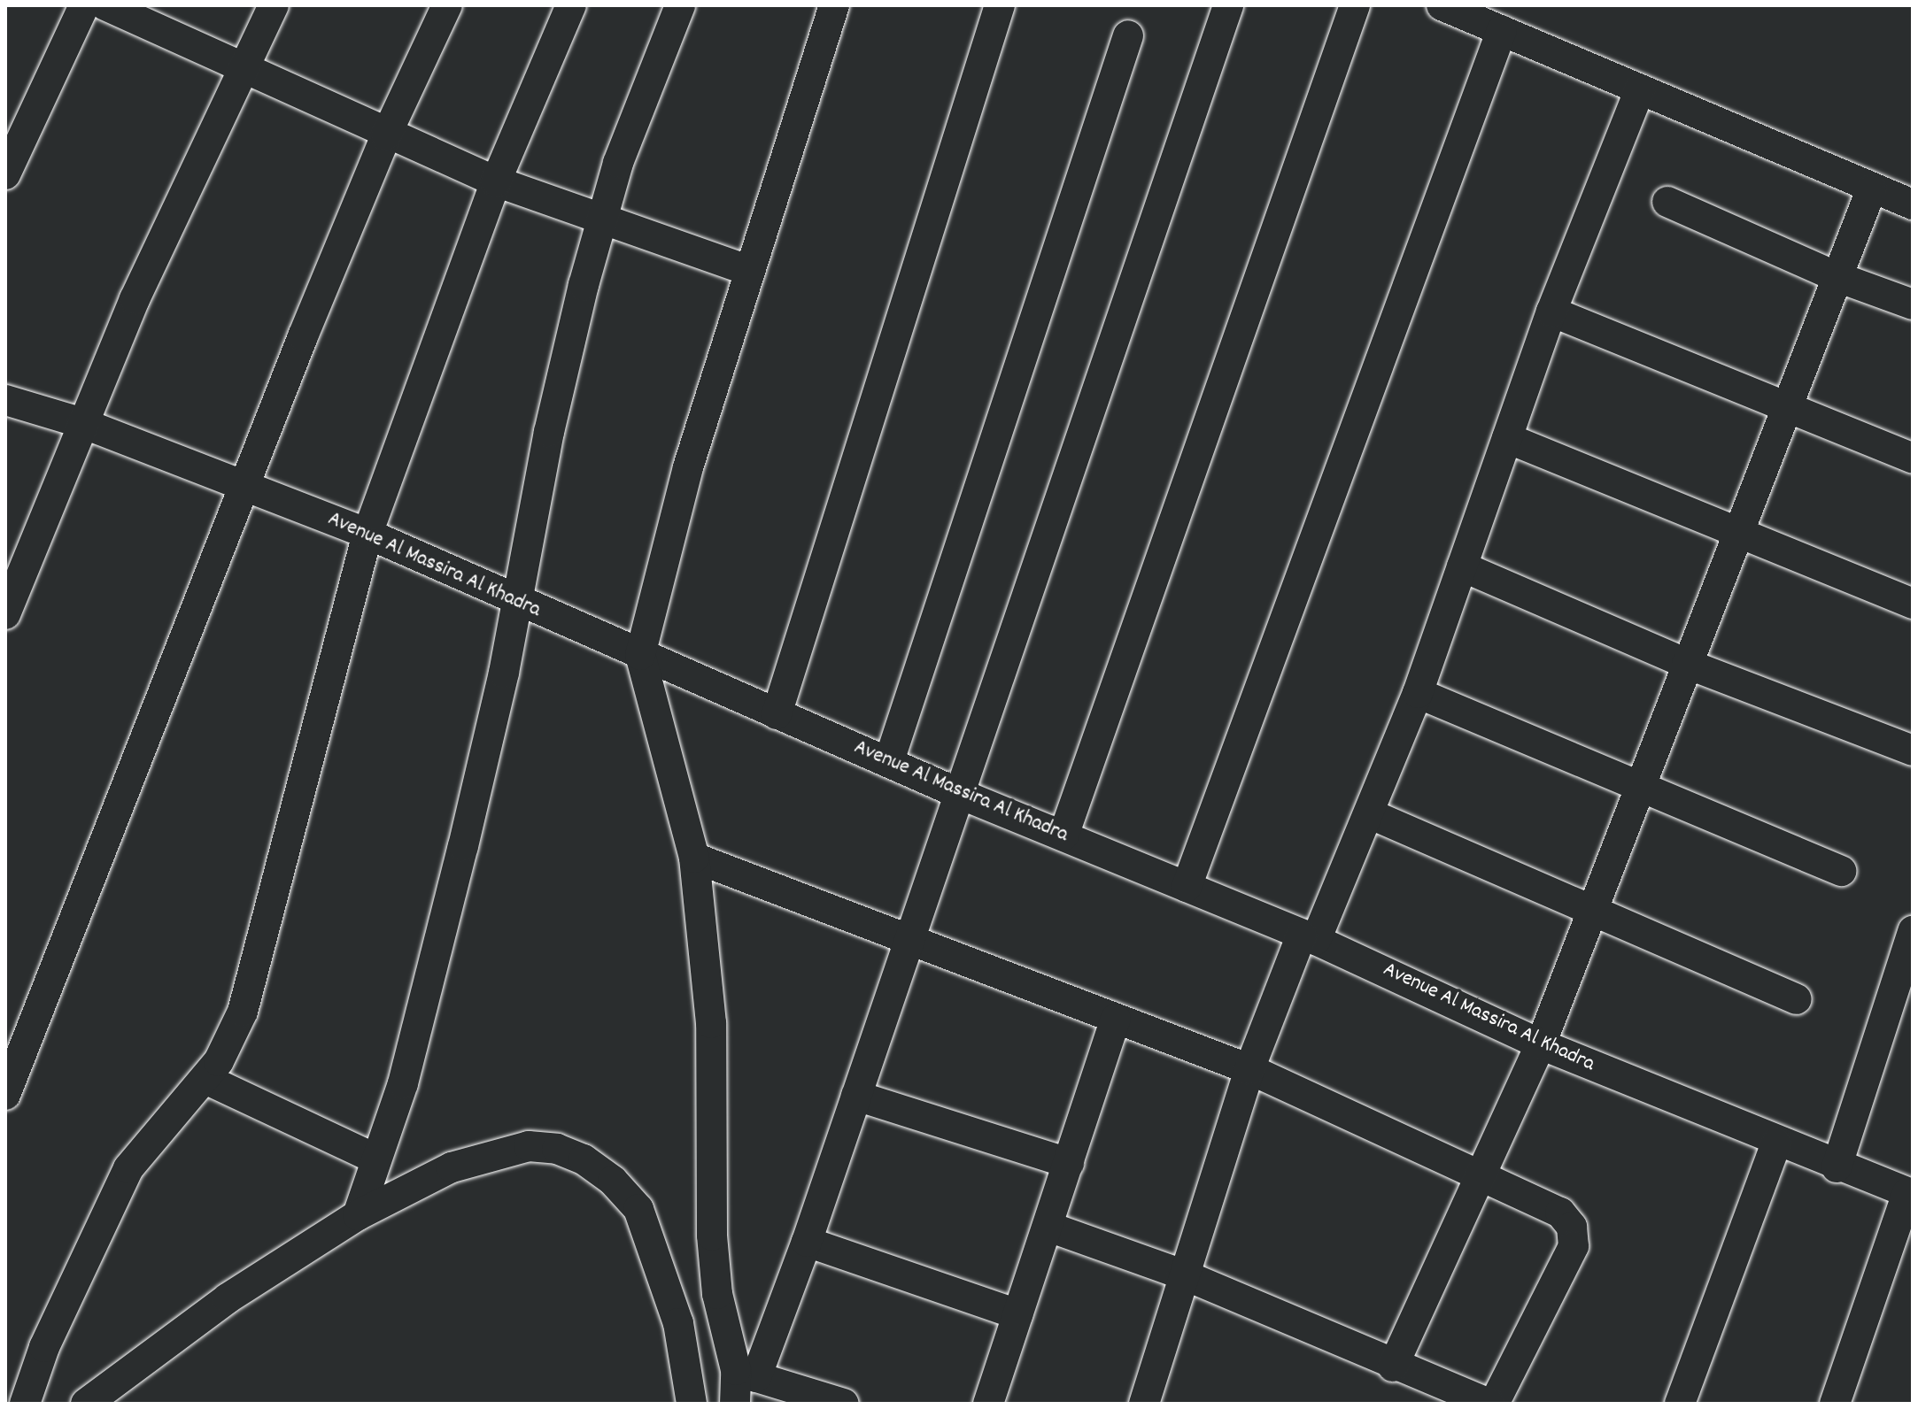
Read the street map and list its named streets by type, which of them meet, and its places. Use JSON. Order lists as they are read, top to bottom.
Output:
{
  "streets": {
    "street": ["Avenue Al Massira Al Khadra"]
  }
}
